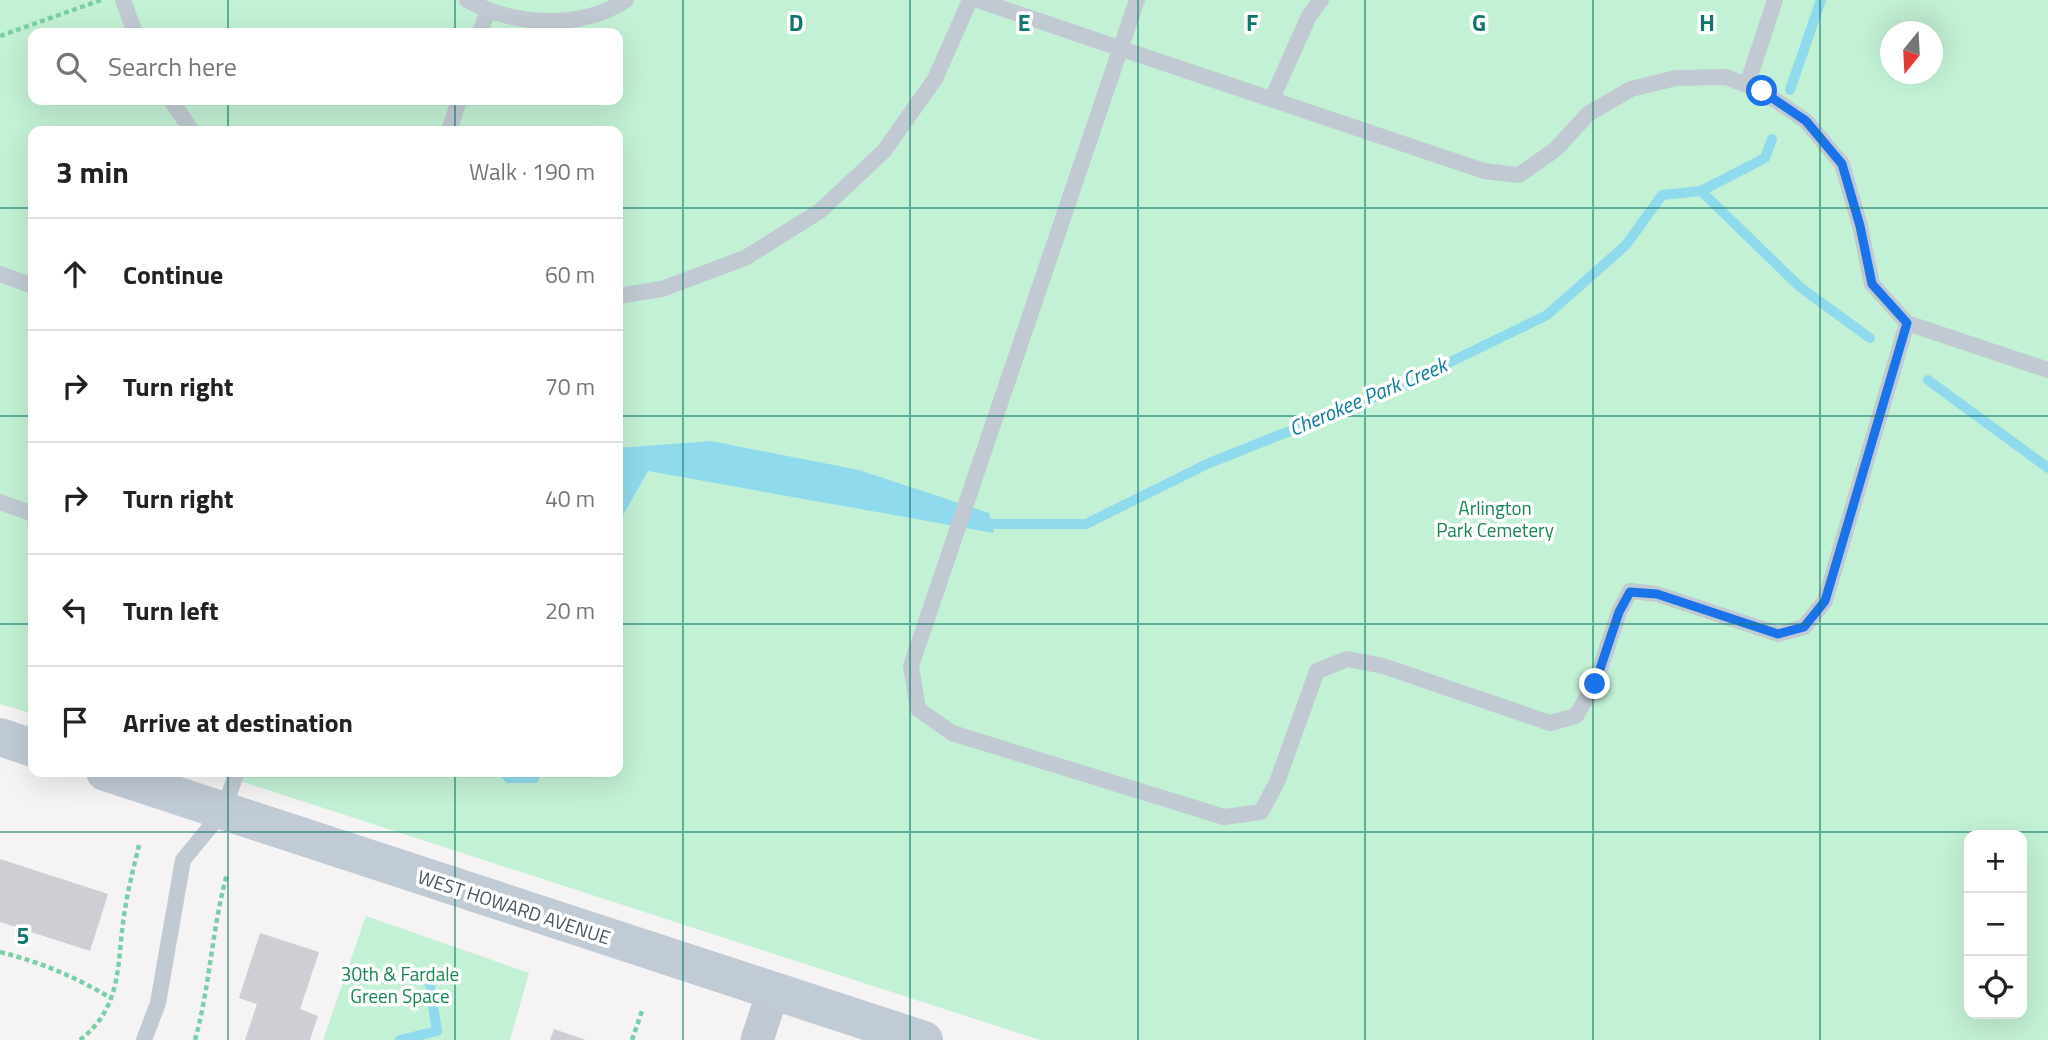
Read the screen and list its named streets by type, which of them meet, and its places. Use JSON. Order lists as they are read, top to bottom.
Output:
{
  "streets": {
    "street": ["WEST HOWARD AVENUE"]
  },
  "water": ["Cherokee Park Creek"],
  "parks": ["Arlington Park Cemetery", "30th & Fardale Green Space"],
  "north": "bottom",
  "page": {
    "search": "Search here",
    "heading": ["3 min", "Walk · 190 m"],
    "list": [
      ["Continue", "60 m"],
      ["Turn right", "70 m"],
      ["Turn right", "40 m"],
      ["Turn left", "20 m"],
      "Arrive at destination"
    ],
    "map_buttons": ["+", "−"]
  },
  "grid": {
    "columns": [
      "D",
      "E",
      "F",
      "G",
      "H"
    ],
    "rows": ["5"]
  }
}
